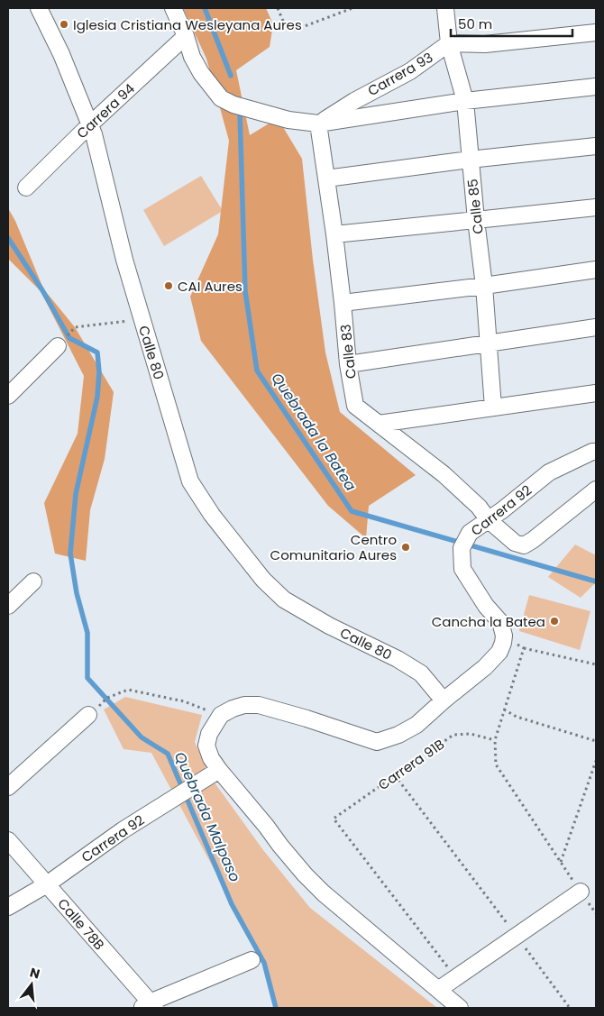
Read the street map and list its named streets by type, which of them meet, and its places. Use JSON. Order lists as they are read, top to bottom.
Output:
{
  "streets": {
    "street": [
      "Carrera 93",
      "Carrera 94",
      "Calle 85",
      "Calle 83",
      "Calle 80",
      "Carrera 92",
      "Calle 78B"
    ],
    "path": ["Carrera 91B"]
  },
  "crossings": [
    ["Carrera 93", "Calle 85"],
    ["Carrera 93", "Calle 83"],
    ["Carrera 94", "Calle 80"],
    ["Calle 83", "Carrera 92"],
    ["Carrera 92", "Calle 78B"]
  ],
  "water": ["Quebrada la Batea", "Quebrada Malpaso"],
  "places": [
    "Iglesia Cristiana Wesleyana Aures",
    "CAI Aures",
    "Centro Comunitario Aures",
    "Cancha la Batea"
  ],
  "scale_bar": "50 m",
  "north": "top"
}
